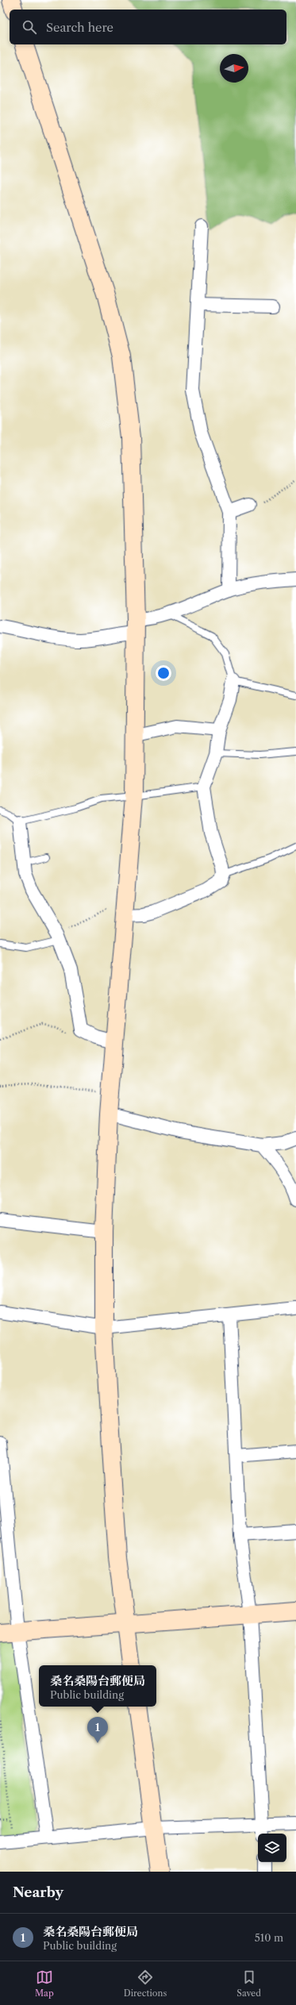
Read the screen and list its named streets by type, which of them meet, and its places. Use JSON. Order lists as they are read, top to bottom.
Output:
{
  "north": "right",
  "page": {
    "search": "Search here",
    "popup": ["桑名桑陽台郵便局", "Public building"],
    "pins": "1",
    "heading": "Nearby",
    "list": [
      {
        "mark": "1",
        "name": "桑名桑陽台郵便局",
        "note": "Public building",
        "value": "510 m"
      }
    ],
    "nav": ["Map", "Directions", "Saved"]
  }
}
